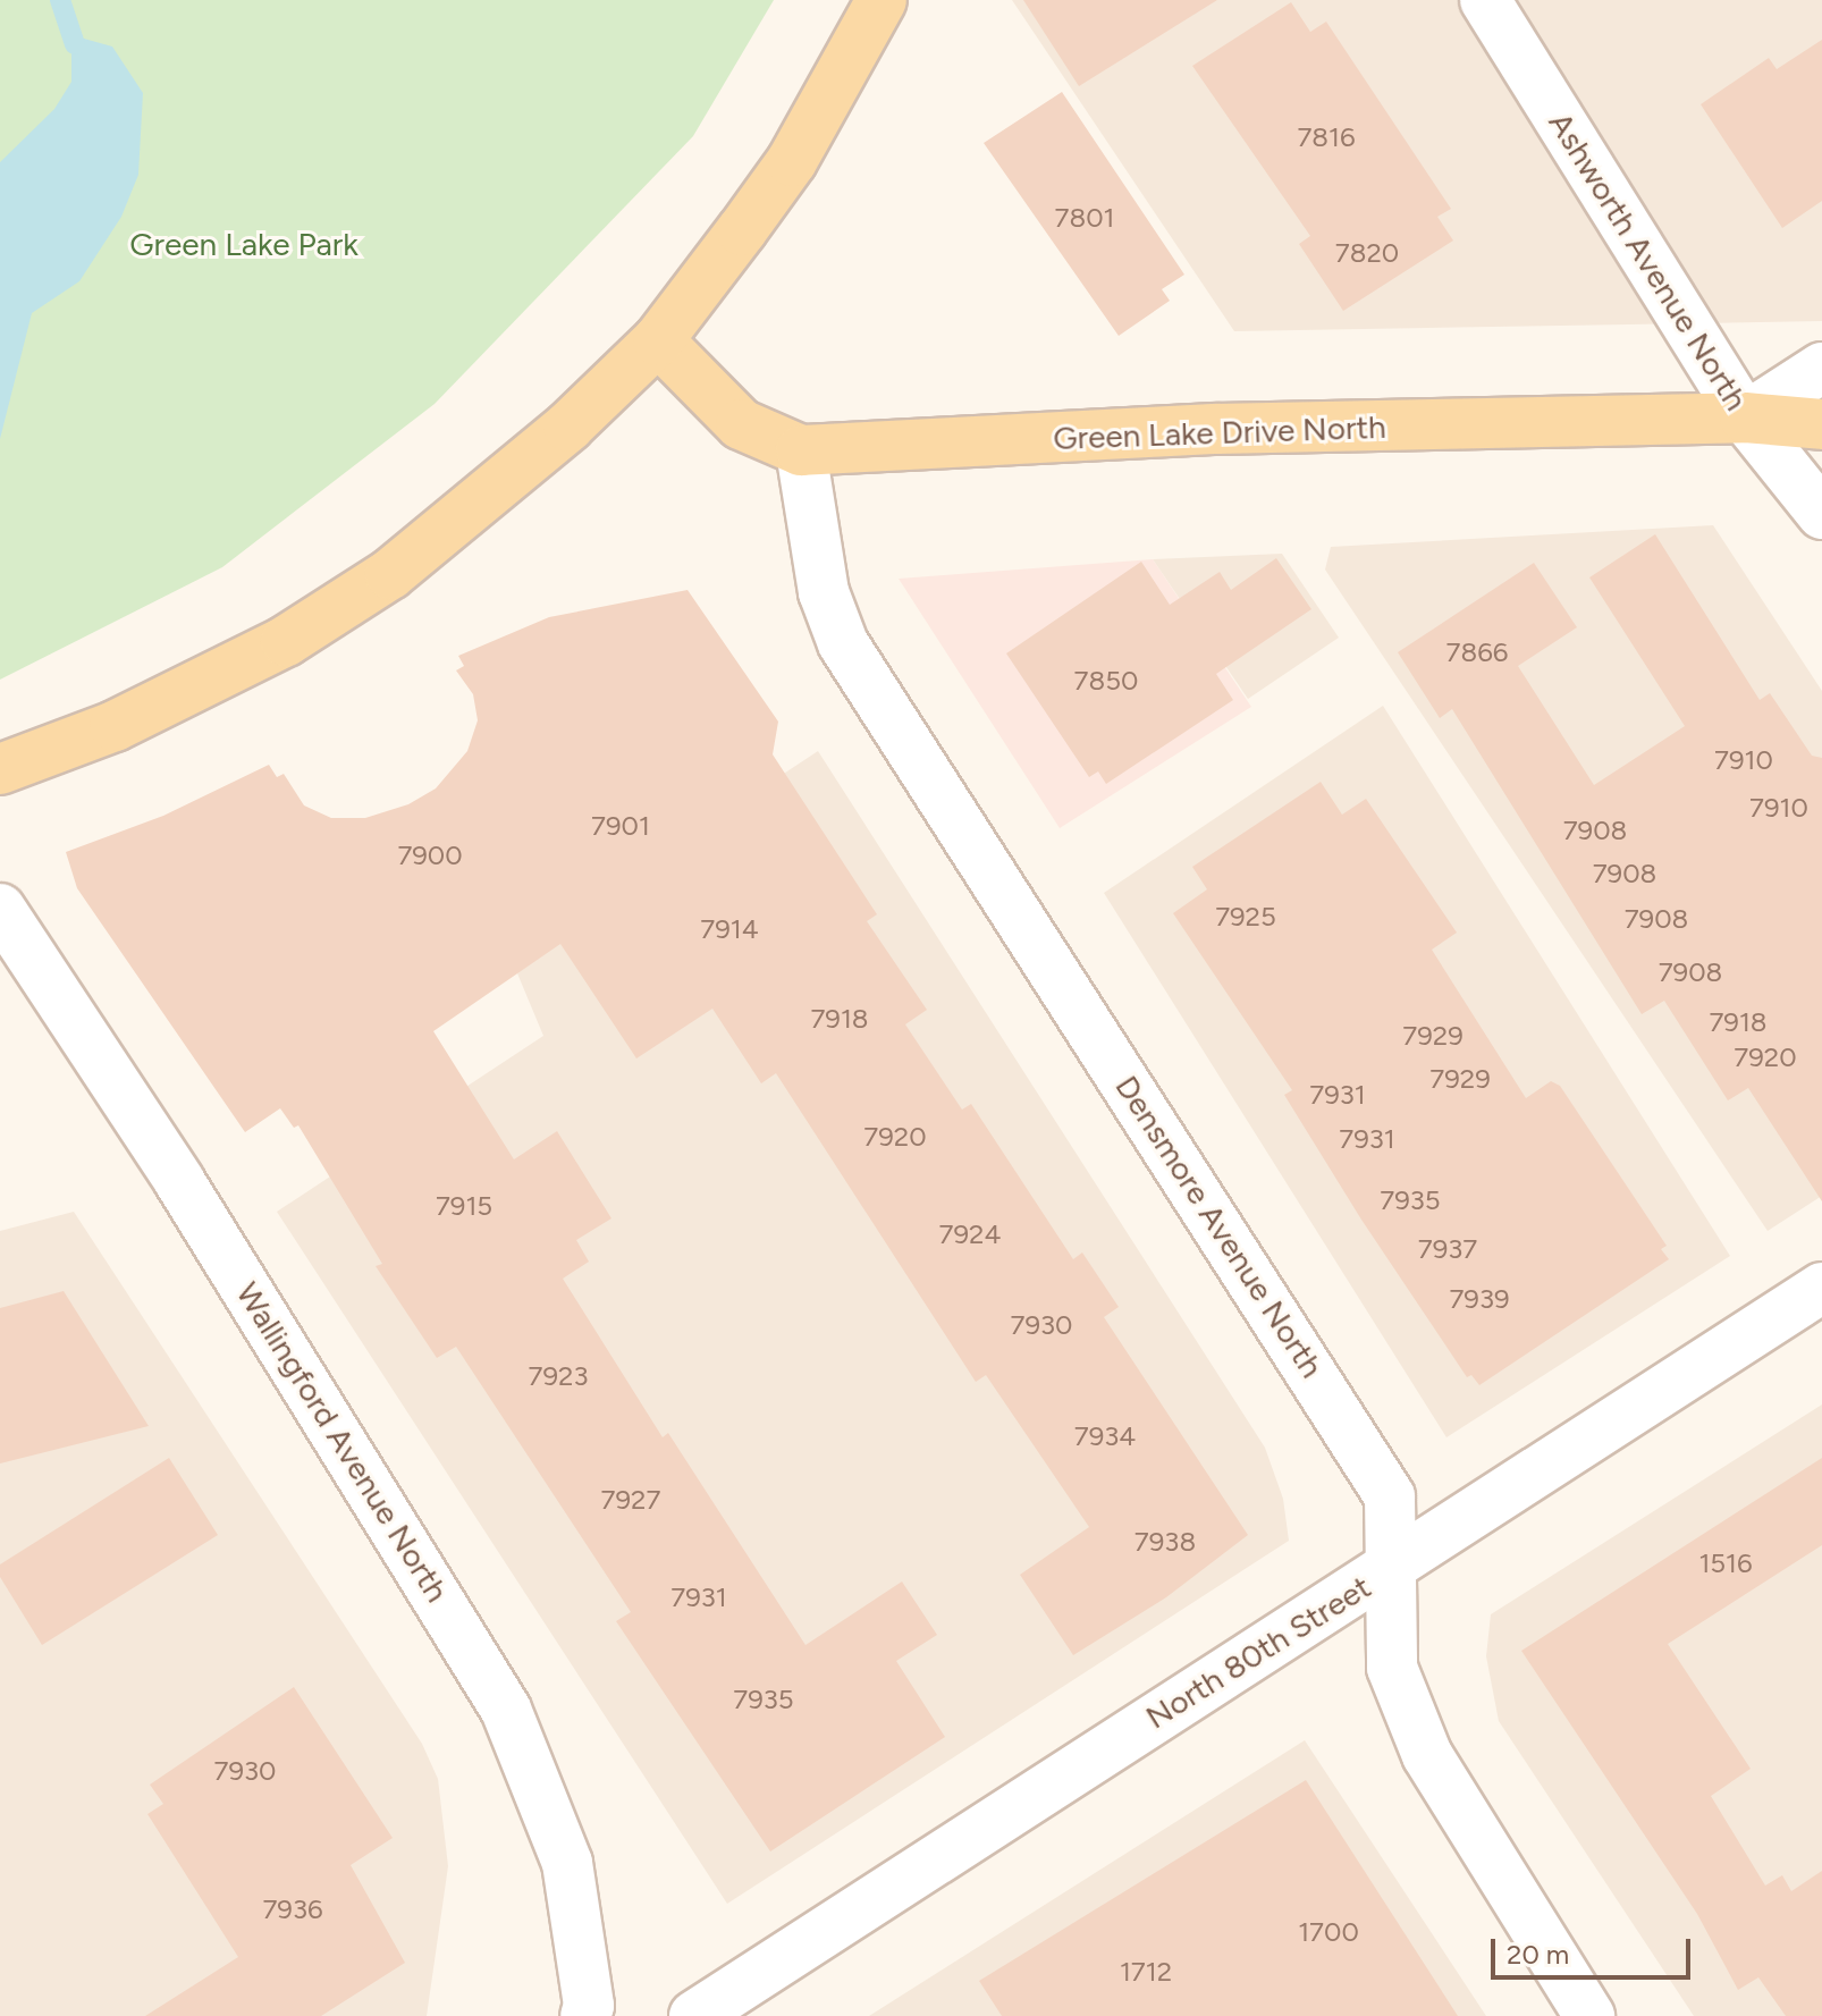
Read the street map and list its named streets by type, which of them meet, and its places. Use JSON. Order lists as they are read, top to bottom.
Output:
{
  "streets": {
    "main road": ["Green Lake Drive North"],
    "street": [
      "Ashworth Avenue North",
      "Densmore Avenue North",
      "Wallingford Avenue North",
      "North 80th Street"
    ]
  },
  "crossings": [
    ["Ashworth Avenue North", "Green Lake Drive North"],
    ["Green Lake Drive North", "Densmore Avenue North"],
    ["Densmore Avenue North", "North 80th Street"]
  ],
  "parks": ["Green Lake Park"],
  "house_numbers": [
    "7816",
    "7801",
    "7820",
    "7866",
    "7850",
    "7910",
    "7910",
    "7901",
    "7908",
    "7900",
    "7908",
    "7925",
    "7908",
    "7914",
    "7908",
    "7918",
    "7918",
    "7929",
    "7920",
    "7929",
    "7931",
    "7920",
    "7931",
    "7935",
    "7915",
    "7924",
    "7937",
    "7939",
    "7930",
    "7923",
    "7934",
    "7927",
    "7938",
    "1516",
    "7931",
    "7935",
    "7930",
    "7936",
    "1700",
    "1712"
  ],
  "scale_bar": "20 m"
}
